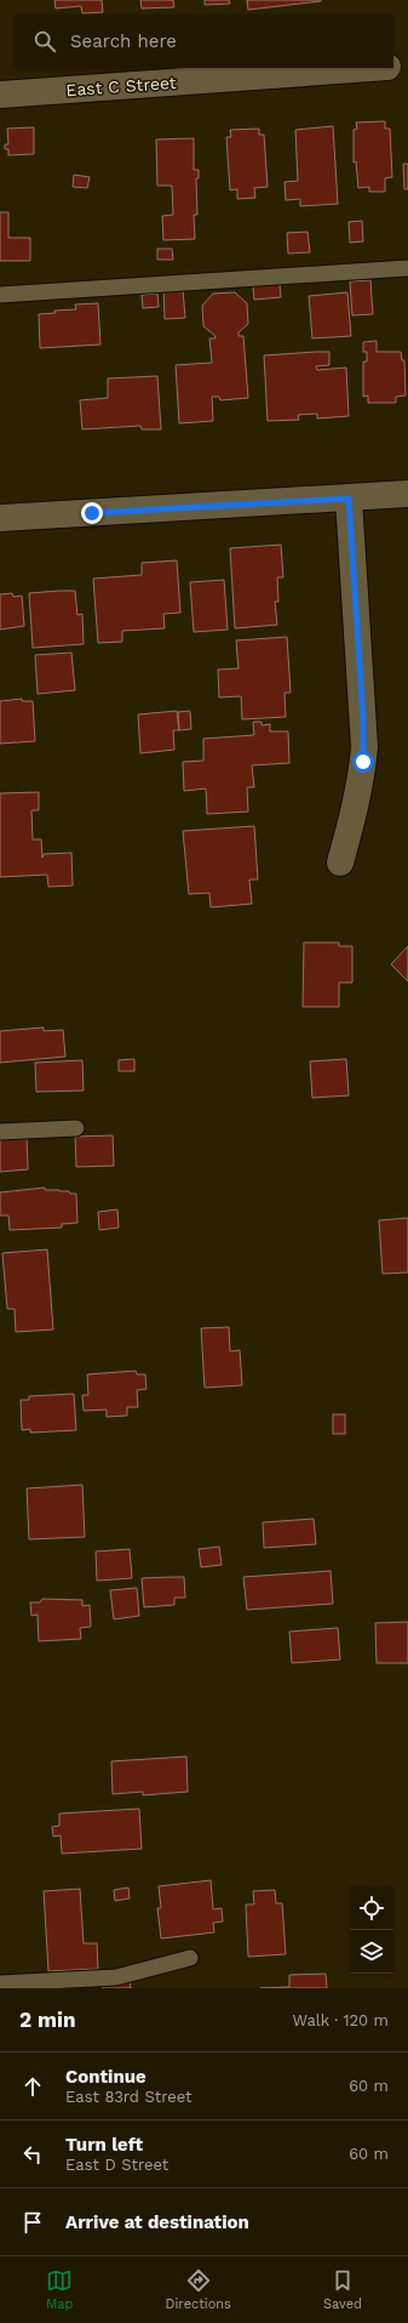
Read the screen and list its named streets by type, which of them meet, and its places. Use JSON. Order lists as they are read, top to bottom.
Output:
{
  "streets": {
    "street": ["East C Street"]
  },
  "page": {
    "search": "Search here",
    "heading": ["2 min", "Walk · 120 m"],
    "list": [
      ["Continue", "East 83rd Street", "60 m"],
      ["Turn left", "East D Street", "60 m"],
      "Arrive at destination"
    ],
    "nav": ["Map", "Directions", "Saved"]
  }
}
